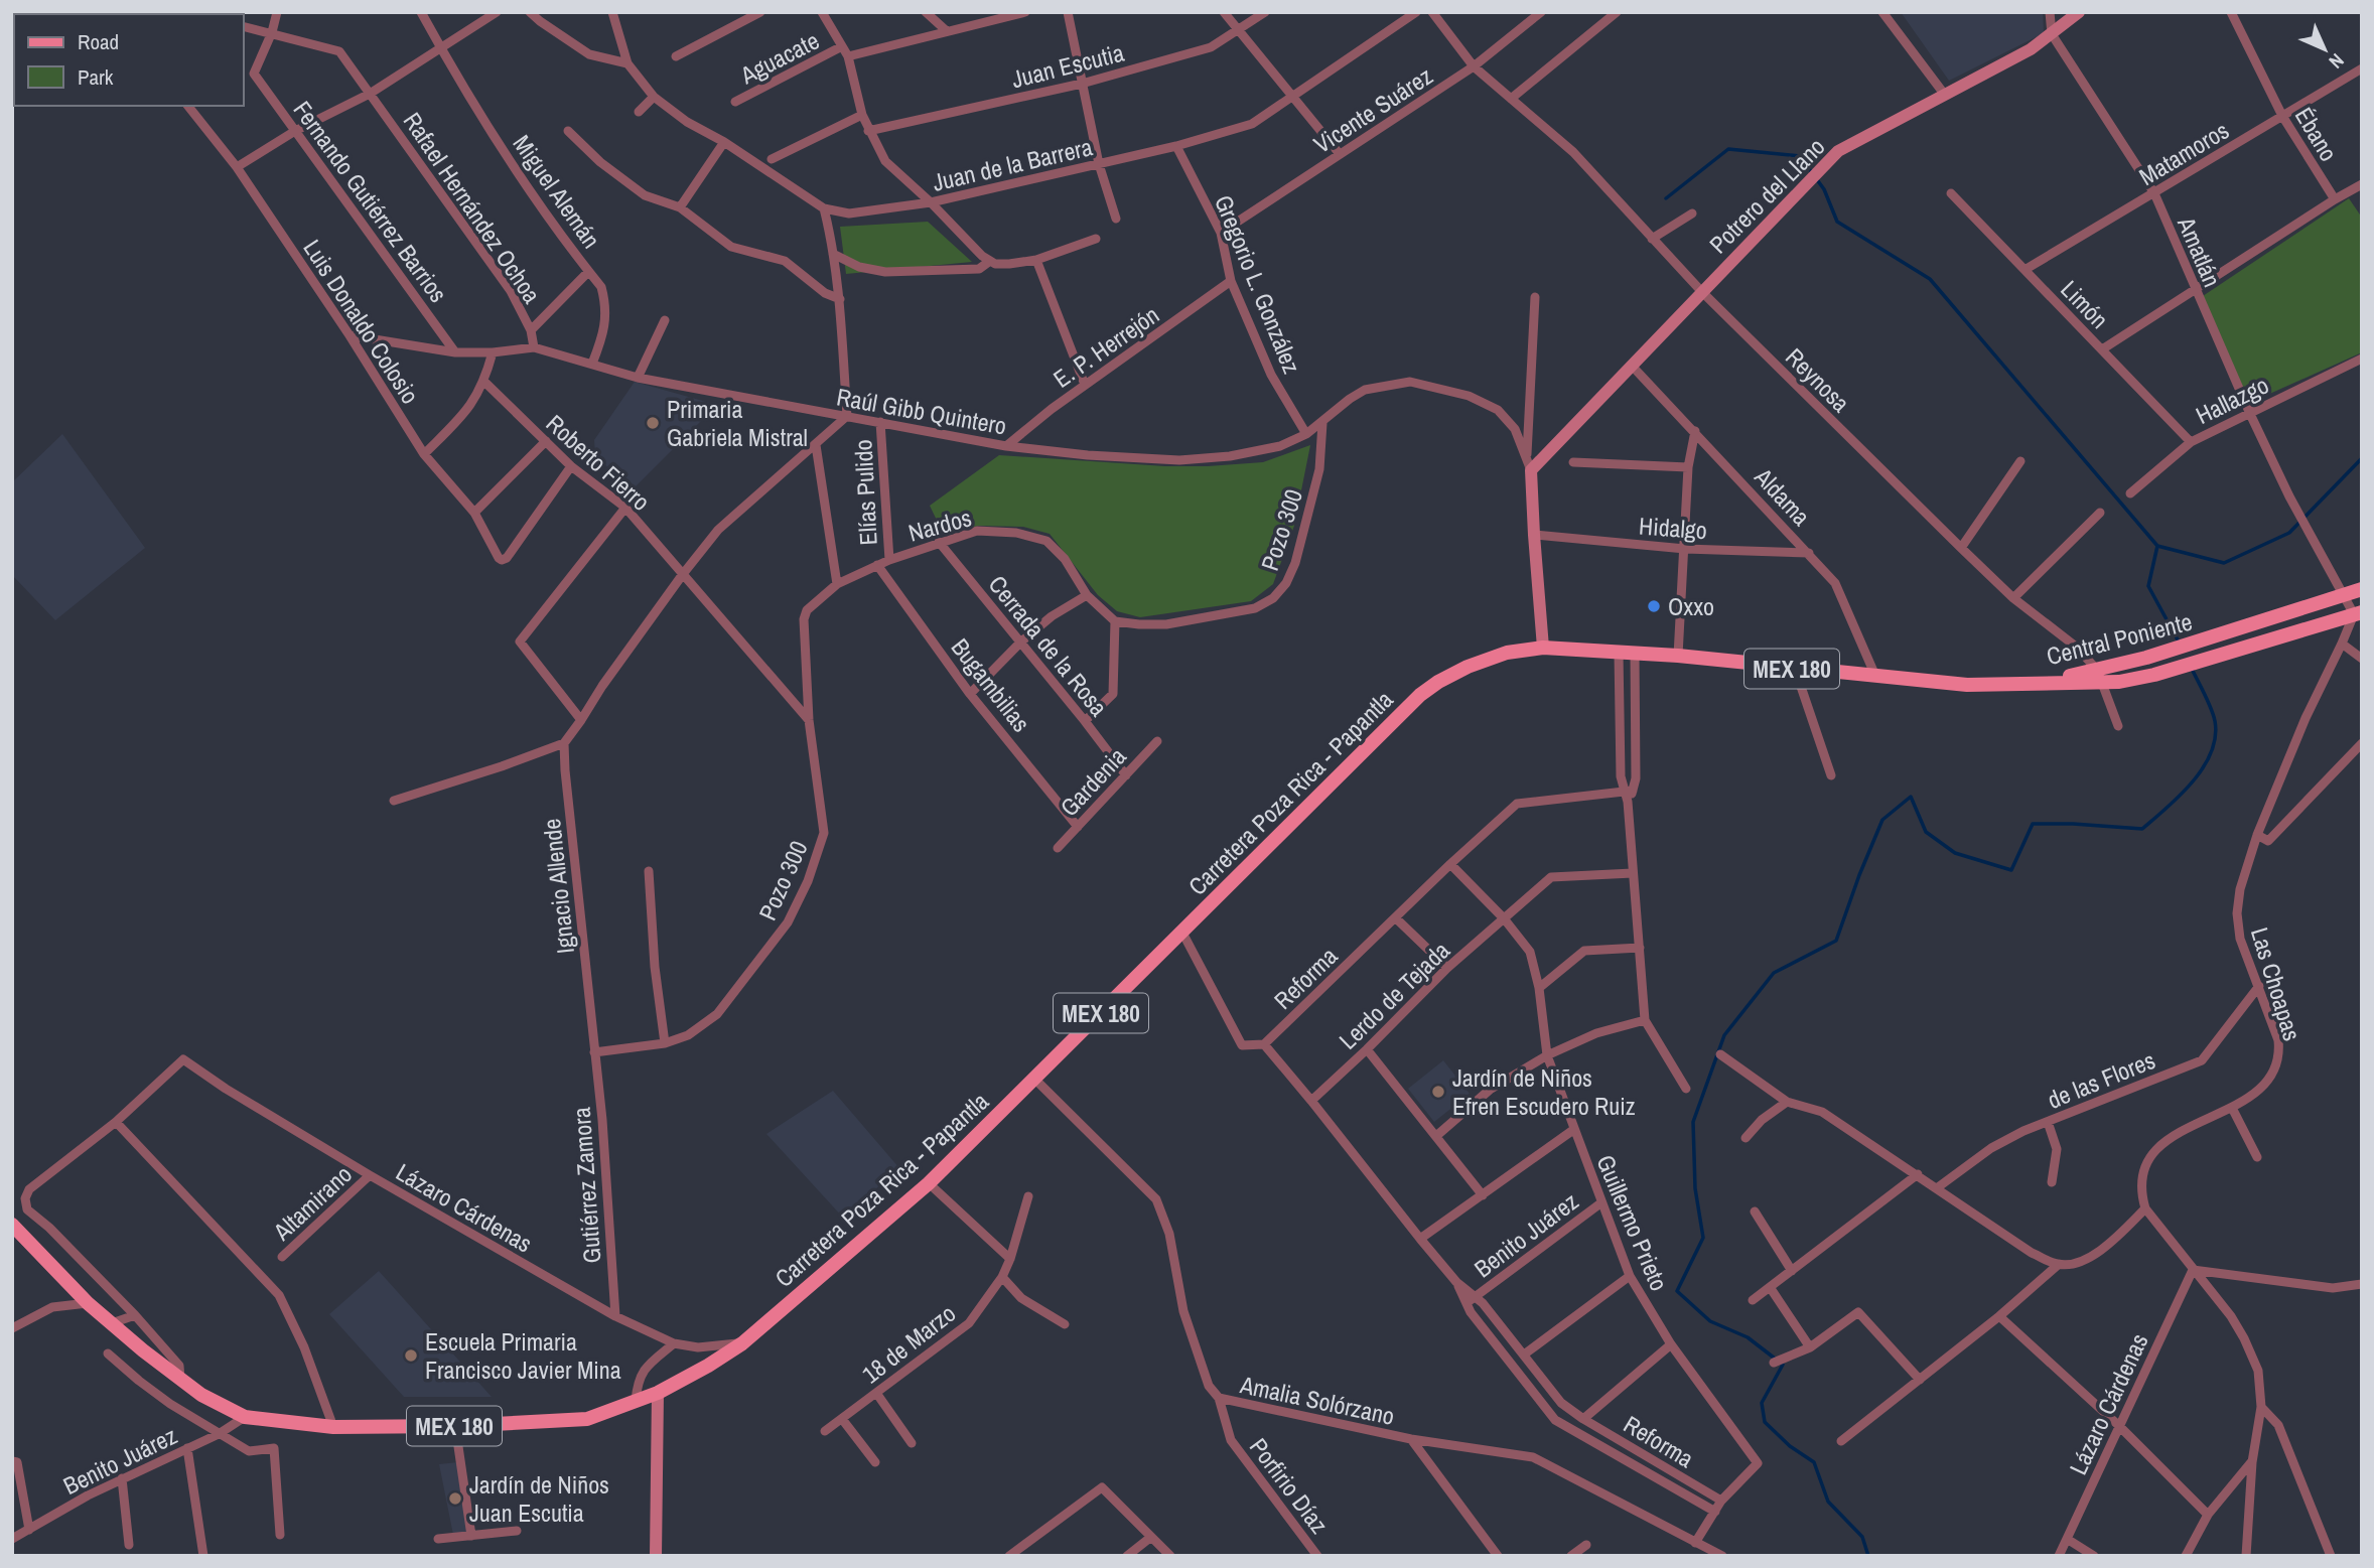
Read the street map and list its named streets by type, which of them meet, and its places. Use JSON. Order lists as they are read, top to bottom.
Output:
{
  "streets": {
    "main road": ["Central Poniente", "MEX 180", "Carretera Poza Rica - Papantla"],
    "street": [
      "Aguacate",
      "Juan Escutia",
      "Vicente Suárez",
      "Ébano",
      "Matamoros",
      "Juan de la Barrera",
      "Miguel Alemán",
      "Potrero del Llano",
      "Fernando Gutiérrez Barrios",
      "Rafael Hernández Ochoa",
      "Amatlán",
      "Gregorio L. González",
      "Limón",
      "Luis Donaldo Colosio",
      "E. P. Herrejón",
      "Reynosa",
      "Hallazgo",
      "Raúl Gibb Quintero",
      "Roberto Fierro",
      "Elías Pulido",
      "Aldama",
      "Nardos",
      "Hidalgo",
      "Pozo 300",
      "Cerrada de la Rosa",
      "Bugambilias",
      "Gardenia",
      "Ignacio Allende",
      "Reforma",
      "Las Choapas",
      "Lerdo de Tejada",
      "de las Flores",
      "Gutiérrez Zamora",
      "Altamirano",
      "Lázaro Cárdenas",
      "Guillermo Prieto",
      "Benito Juárez",
      "18 de Marzo",
      "Amalia Solórzano",
      "Porfirio Díaz"
    ]
  },
  "crossings": [
    ["Vicente Suárez", "Gregorio L. González"],
    ["Vicente Suárez", "Reynosa"],
    ["Ébano", "Matamoros"],
    ["Matamoros", "Amatlán"],
    ["Matamoros", "Limón"],
    ["Juan de la Barrera", "Gregorio L. González"],
    ["Miguel Alemán", "Raúl Gibb Quintero"],
    ["Potrero del Llano", "Amatlán"],
    ["Potrero del Llano", "Reynosa"],
    ["Potrero del Llano", "Aldama"],
    ["Rafael Hernández Ochoa", "Raúl Gibb Quintero"],
    ["Amatlán", "Hallazgo"],
    ["Amatlán", "Central Poniente"],
    ["Gregorio L. González", "E. P. Herrejón"],
    ["Gregorio L. González", "Raúl Gibb Quintero"],
    ["Limón", "Hallazgo"],
    ["Luis Donaldo Colosio", "Roberto Fierro"],
    ["E. P. Herrejón", "Raúl Gibb Quintero"],
    ["Reynosa", "Central Poniente"],
    ["Raúl Gibb Quintero", "Elías Pulido"],
    ["Roberto Fierro", "Pozo 300"],
    ["Elías Pulido", "Nardos"],
    ["Aldama", "Hidalgo"],
    ["Aldama", "Carretera Poza Rica - Papantla"],
    ["Nardos", "Pozo 300"],
    ["Nardos", "Cerrada de la Rosa"],
    ["Nardos", "Bugambilias"],
    ["Pozo 300", "Bugambilias"],
    ["Pozo 300", "Ignacio Allende"],
    ["Pozo 300", "Gutiérrez Zamora"],
    ["Central Poniente", "Carretera Poza Rica - Papantla"],
    ["Central Poniente", "Las Choapas"],
    ["Cerrada de la Rosa", "Gardenia"],
    ["Bugambilias", "Gardenia"],
    ["Carretera Poza Rica - Papantla", "Lázaro Cárdenas"],
    ["Carretera Poza Rica - Papantla", "Benito Juárez"],
    ["Carretera Poza Rica - Papantla", "Amalia Solórzano"],
    ["Ignacio Allende", "Gutiérrez Zamora"],
    ["Reforma", "Lerdo de Tejada"],
    ["Reforma", "Guillermo Prieto"],
    ["Reforma", "Benito Juárez"],
    ["Las Choapas", "de las Flores"],
    ["Lerdo de Tejada", "Guillermo Prieto"],
    ["Gutiérrez Zamora", "Lázaro Cárdenas"],
    ["Altamirano", "Lázaro Cárdenas"],
    ["Guillermo Prieto", "Benito Juárez"],
    ["Amalia Solórzano", "Porfirio Díaz"]
  ],
  "places": [
    "Primaria Gabriela Mistral",
    "Oxxo",
    "Jardín de Niños Efren Escudero Ruiz",
    "Escuela Primaria Francisco Javier Mina",
    "Jardín de Niños Juan Escutia"
  ],
  "legend": ["Road", "Park"],
  "north": "bottom right"
}
